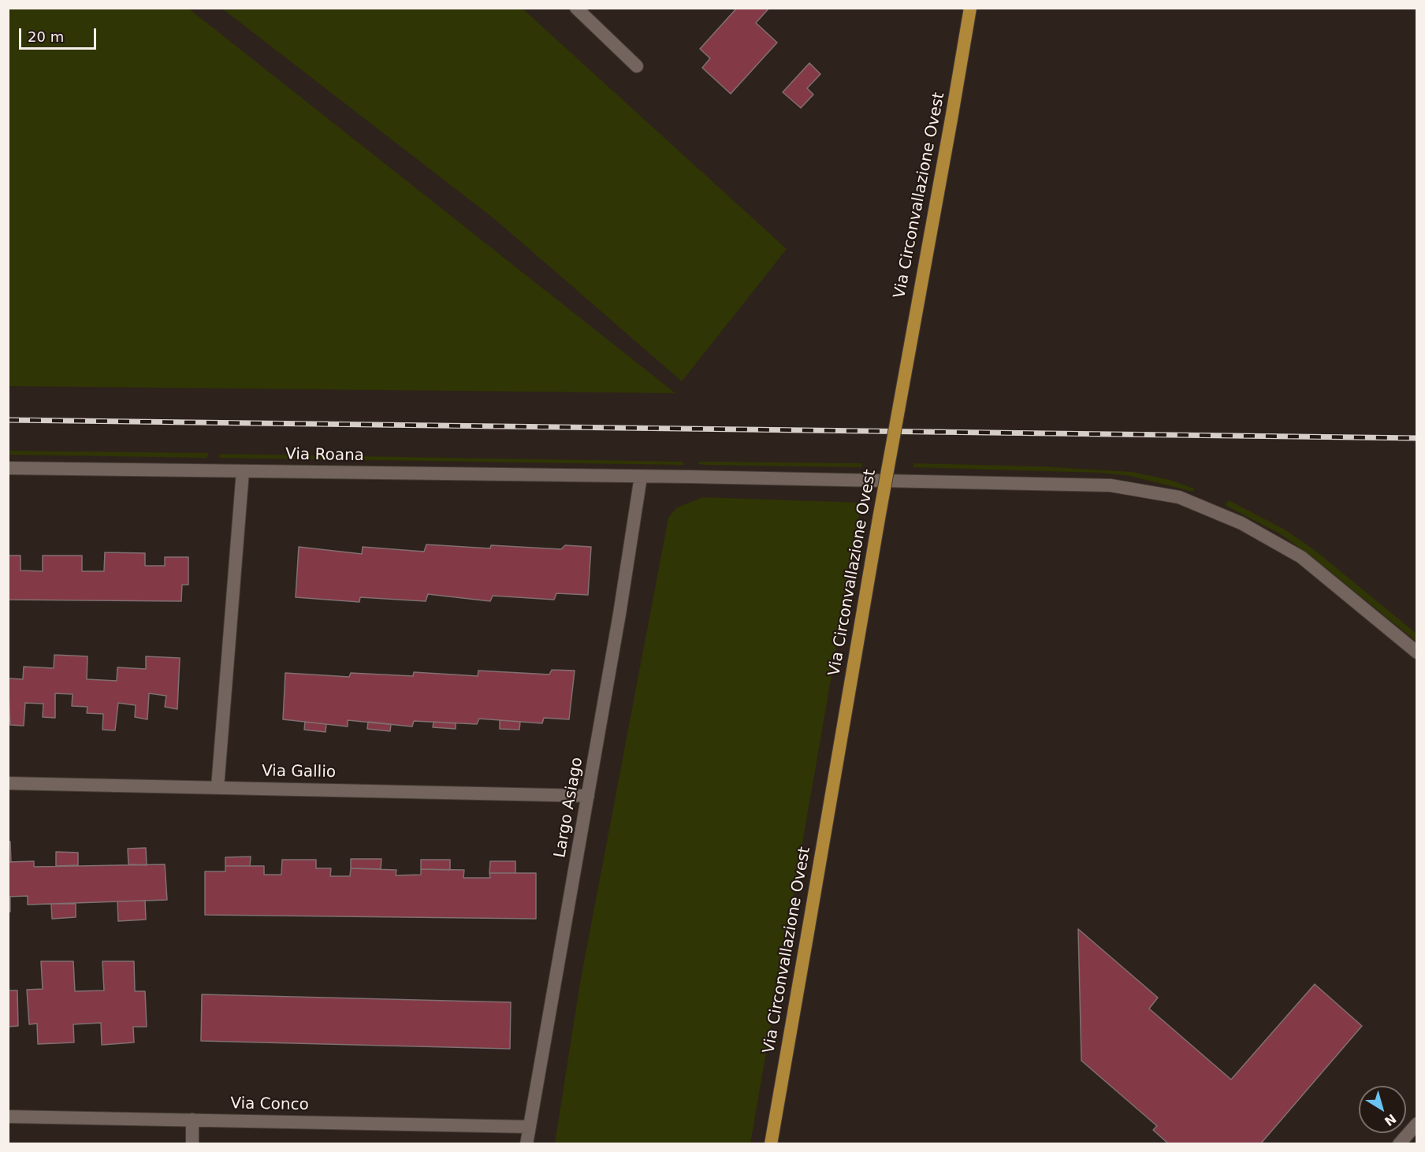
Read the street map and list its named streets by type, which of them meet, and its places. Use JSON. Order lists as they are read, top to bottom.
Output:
{
  "streets": {
    "main road": ["Via Circonvallazione Ovest"],
    "street": [
      "Via Roana",
      "Via Gallio",
      "Largo Asiago",
      "Via Conco"
    ]
  },
  "crossings": [
    ["Via Roana", "Largo Asiago"],
    ["Via Gallio", "Largo Asiago"],
    ["Largo Asiago", "Via Conco"]
  ],
  "scale_bar": "20 m",
  "north": "bottom right"
}
